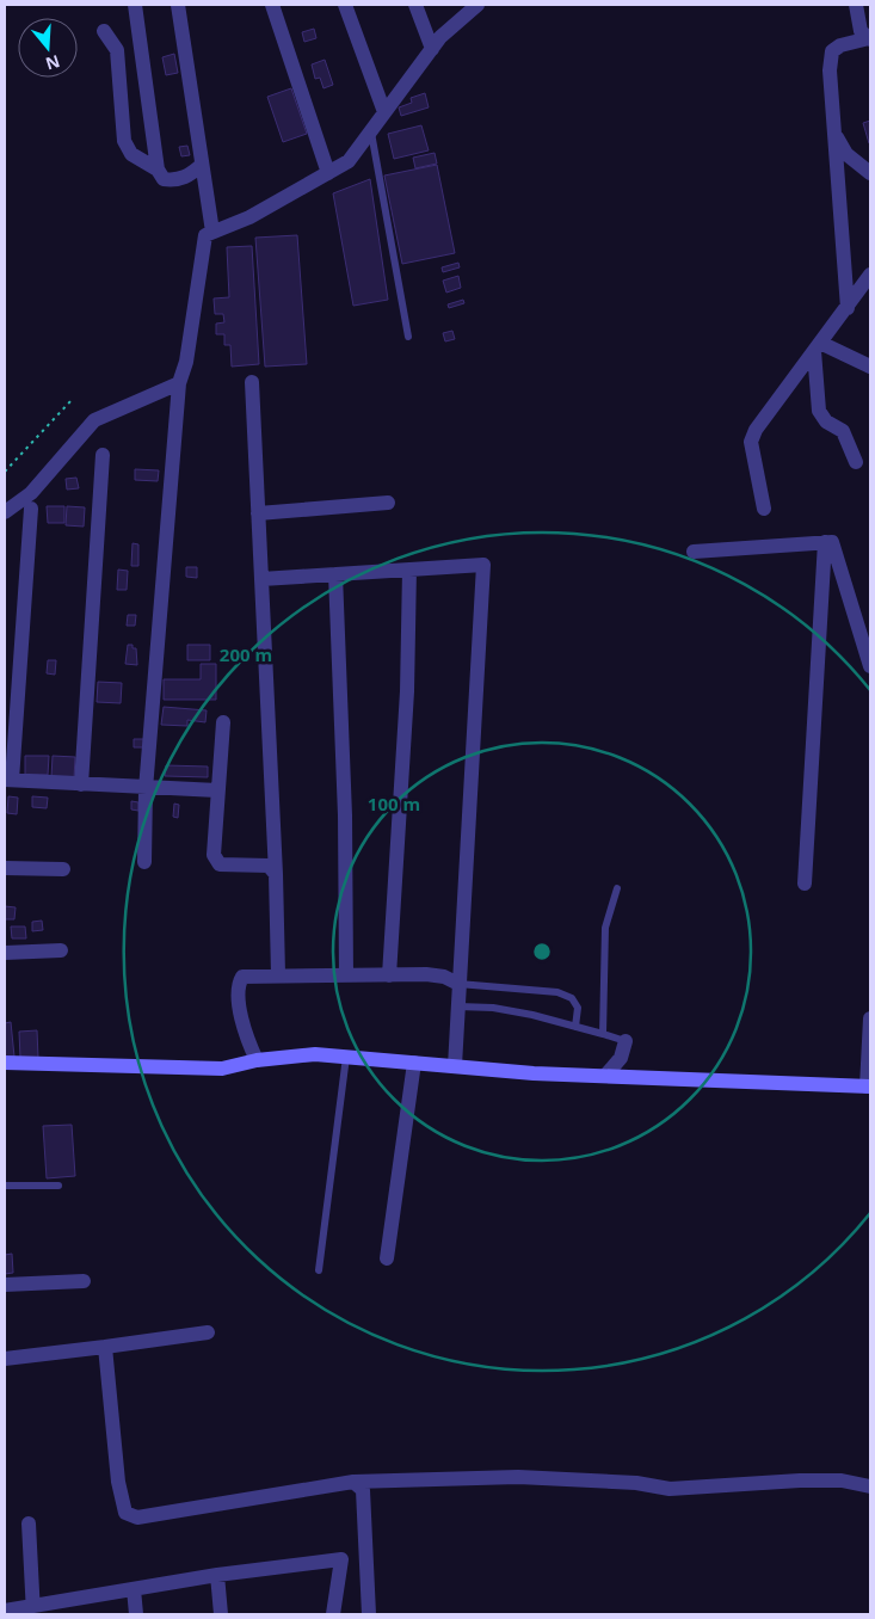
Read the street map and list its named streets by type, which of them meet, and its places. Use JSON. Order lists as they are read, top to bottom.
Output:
{
  "north": "bottom",
  "rings": ["200 m", "100 m"]
}
